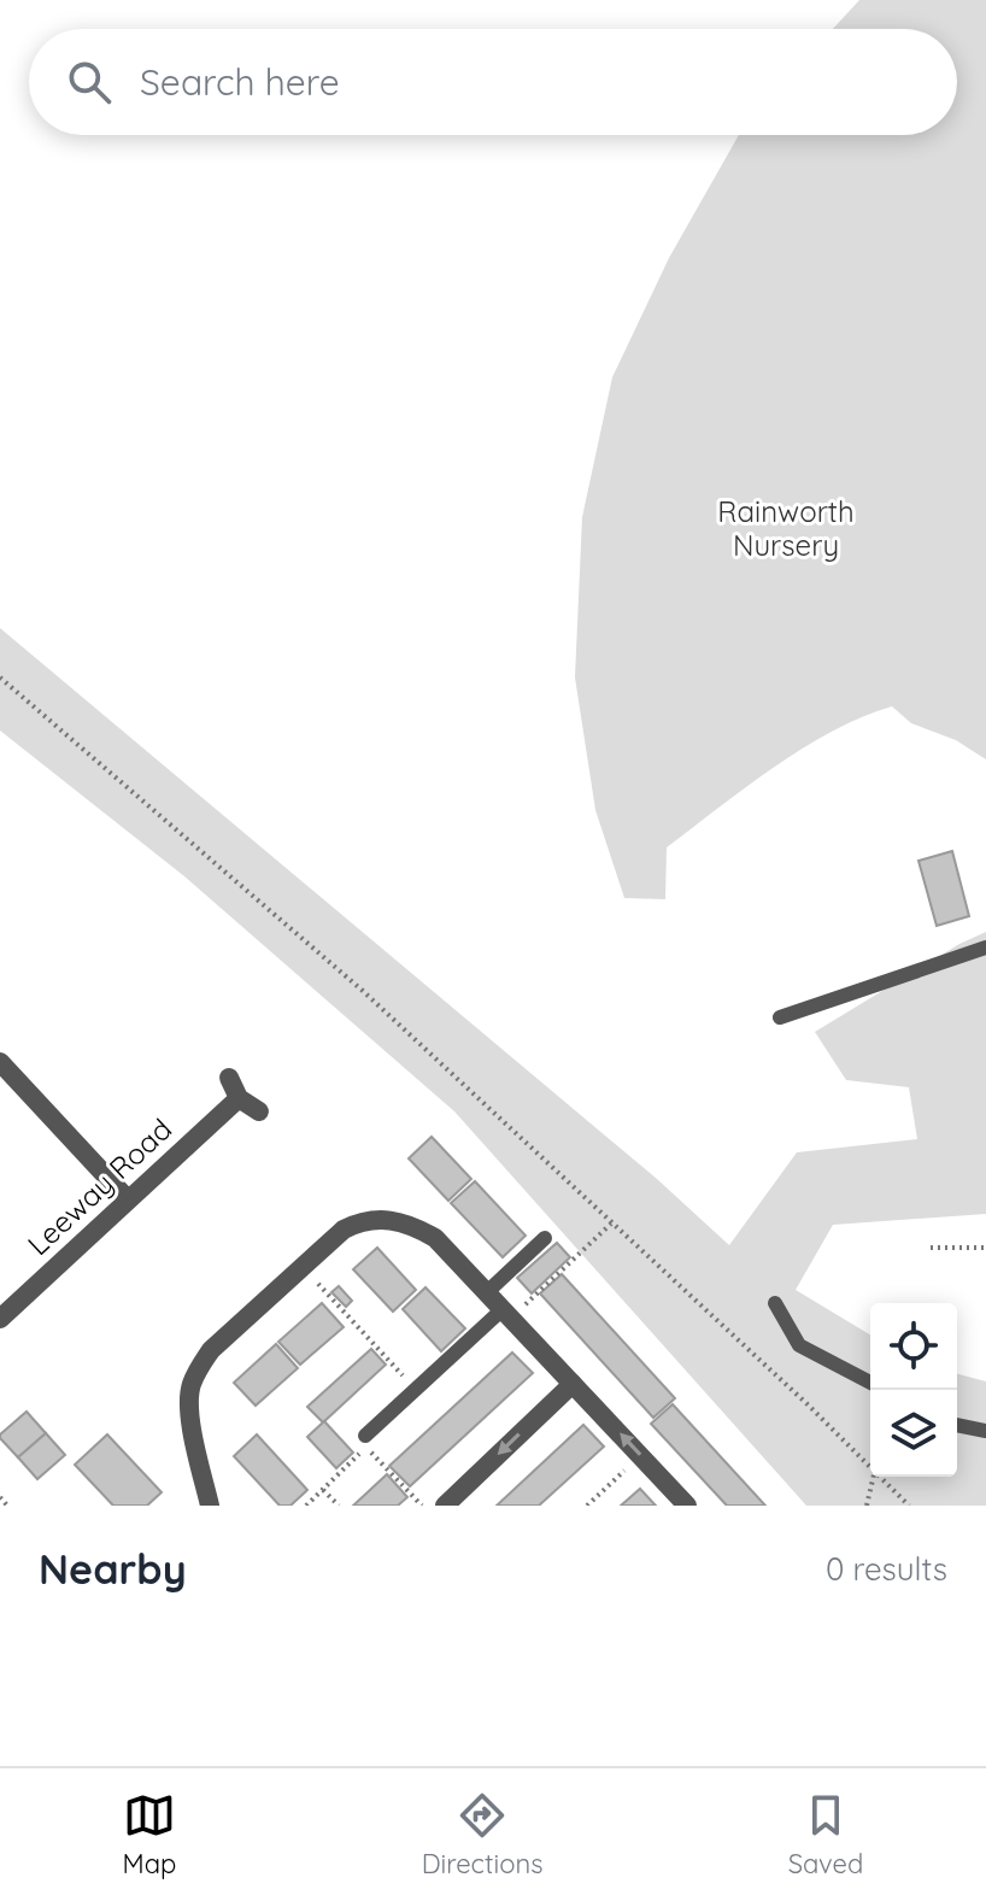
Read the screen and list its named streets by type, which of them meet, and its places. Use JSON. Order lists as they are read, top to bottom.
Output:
{
  "streets": {
    "street": ["Leeway Road"]
  },
  "parks": ["Rainworth Nursery"],
  "page": {
    "search": "Search here",
    "heading": ["Nearby", "0 results"],
    "nav": ["Map", "Directions", "Saved"]
  }
}
